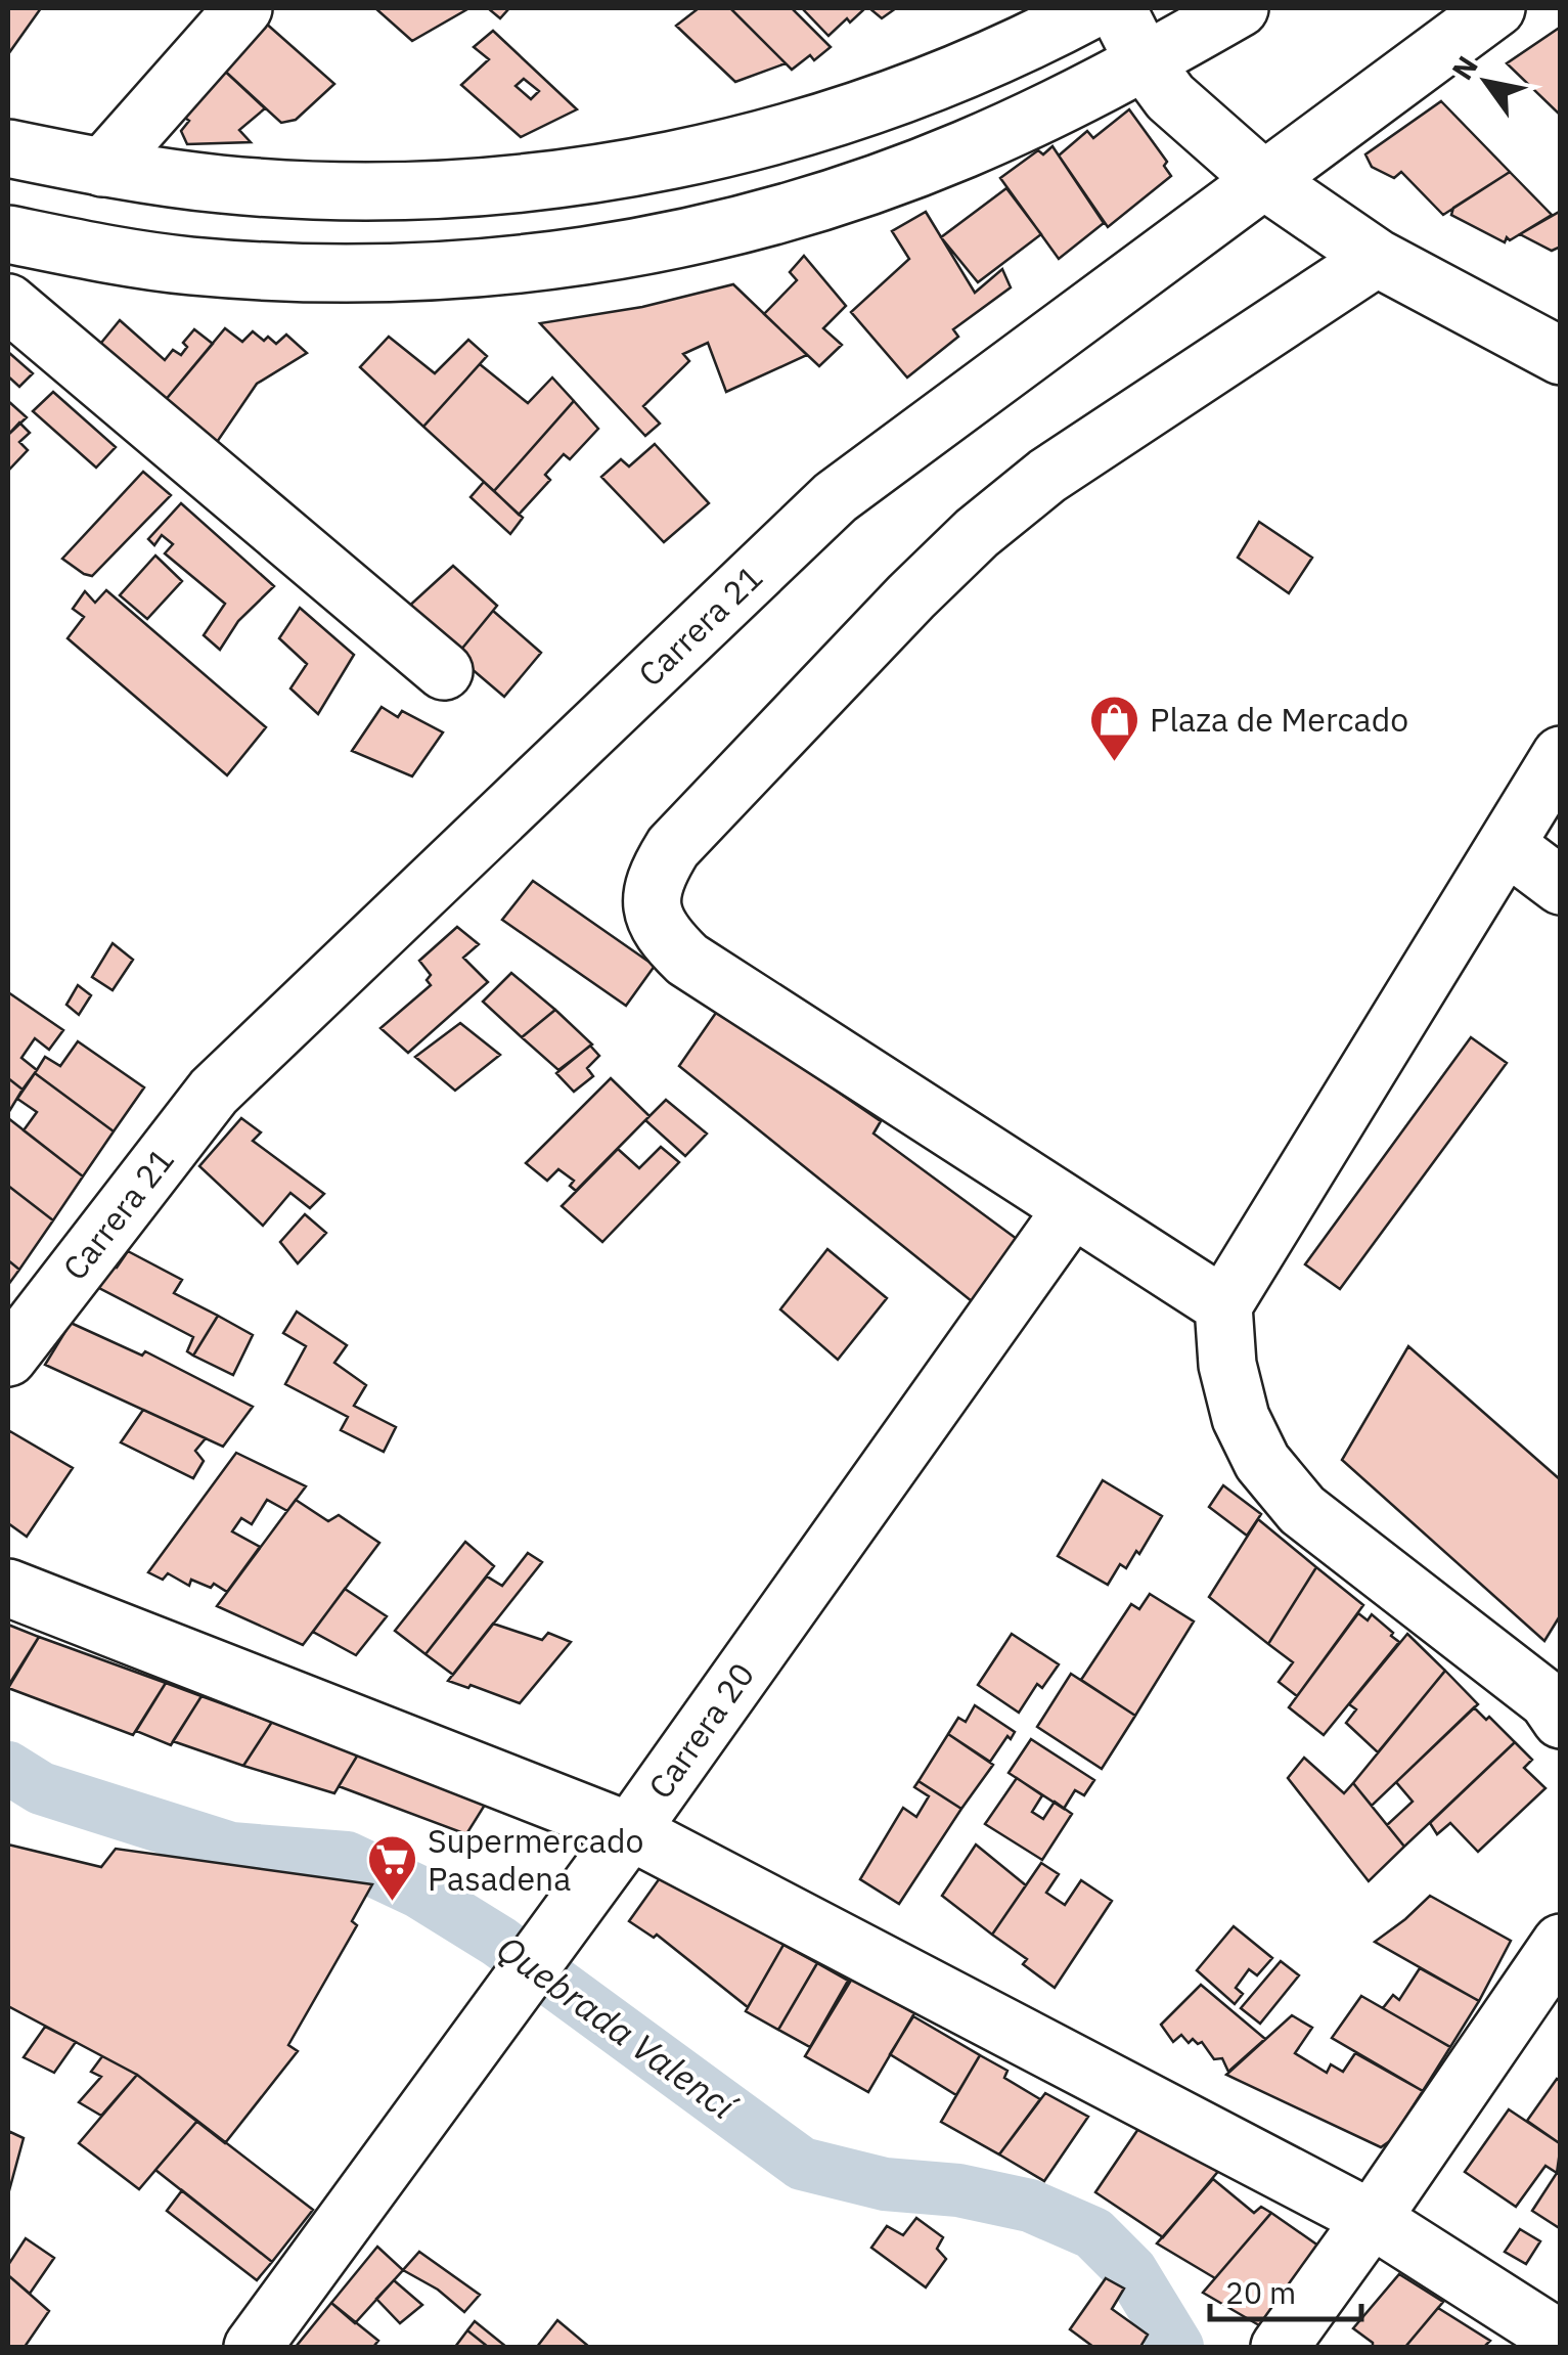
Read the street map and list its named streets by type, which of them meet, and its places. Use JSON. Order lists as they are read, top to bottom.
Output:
{
  "streets": {
    "main road": ["Carrera 21", "Carrera 20"]
  },
  "water": ["Quebrada Valencí"],
  "places": {
    "shop": ["Plaza de Mercado"],
    "supermarket": ["Supermercado Pasadena"]
  },
  "scale_bar": "20 m",
  "north": "top left"
}
